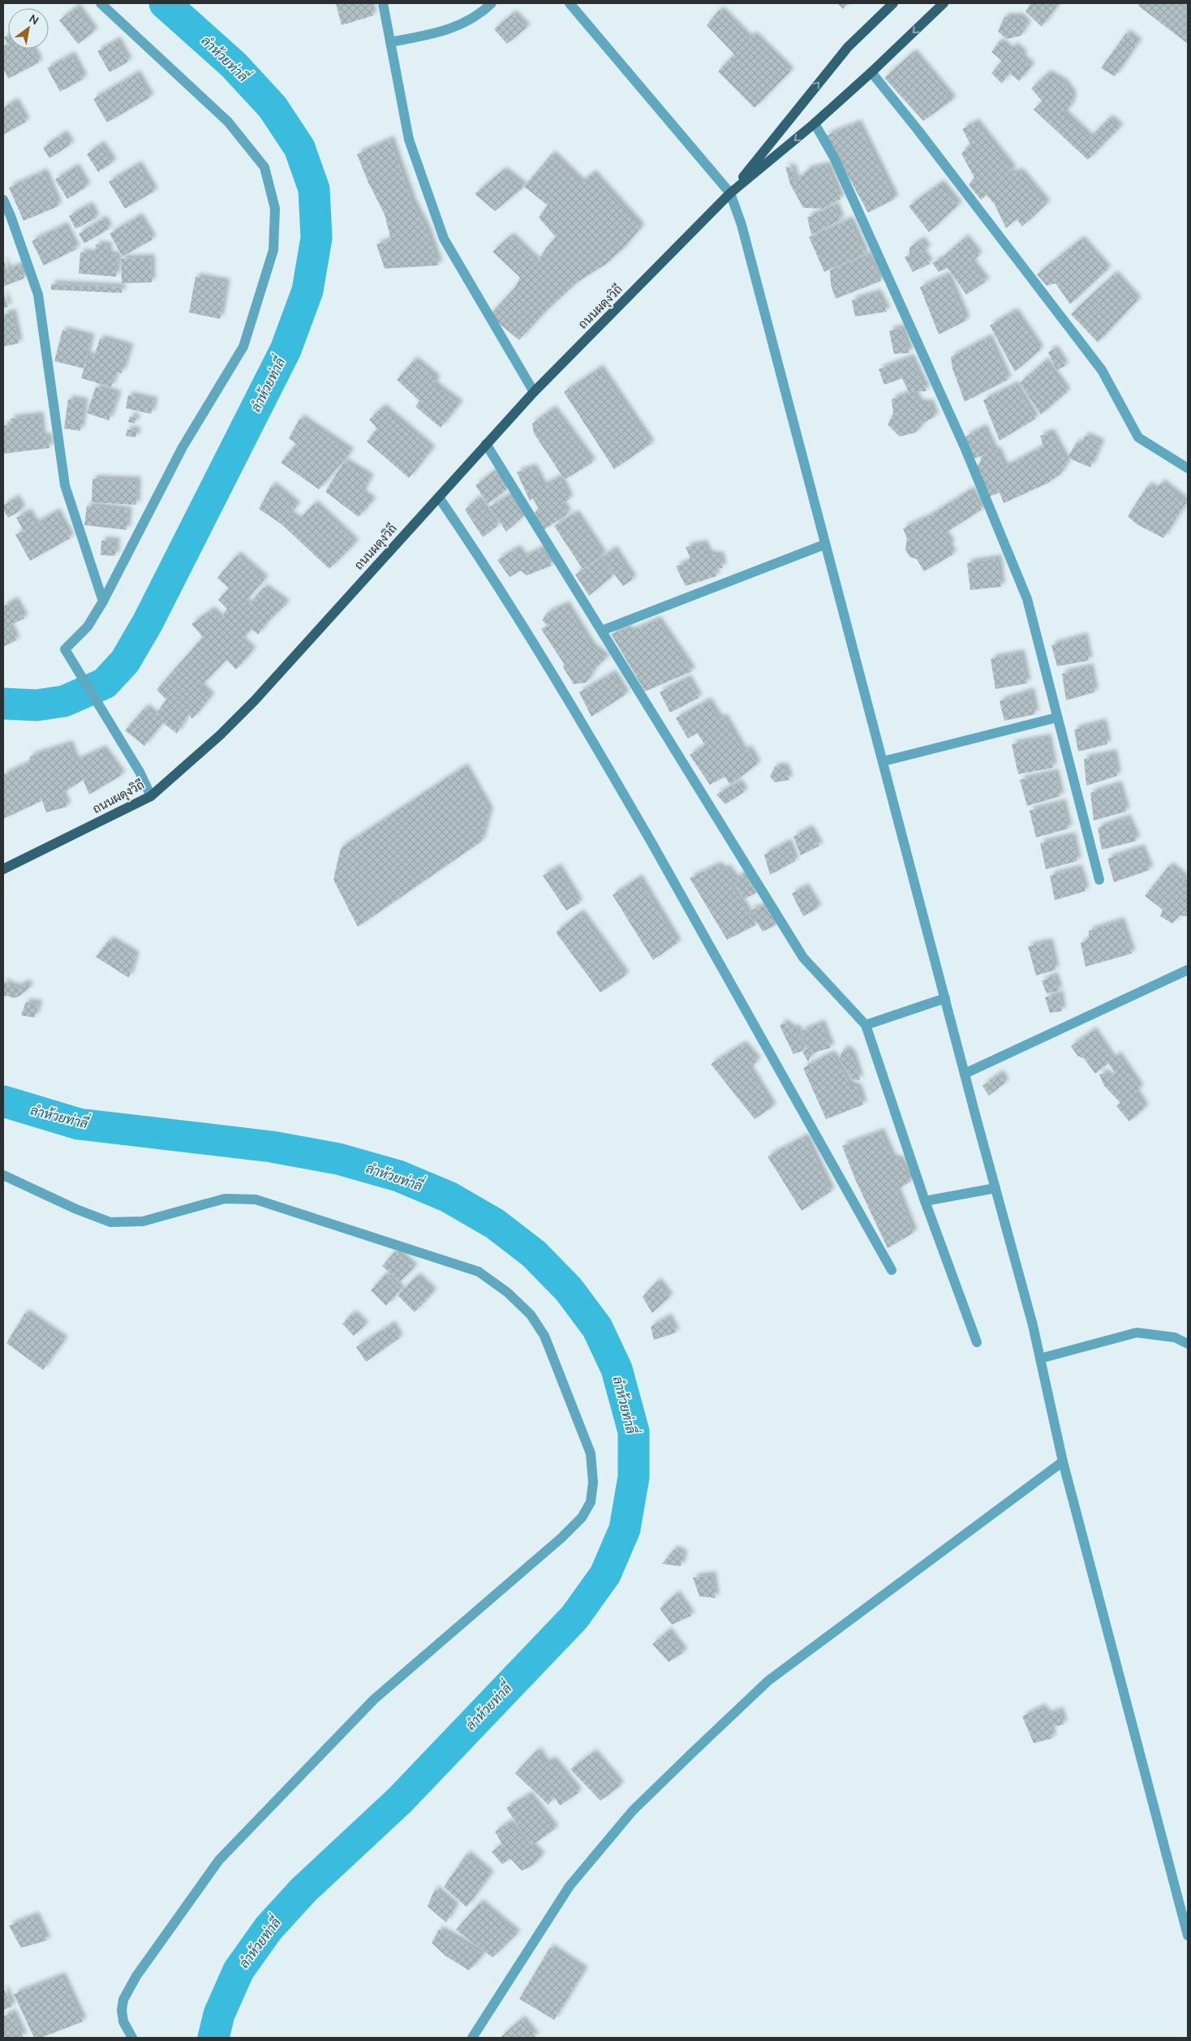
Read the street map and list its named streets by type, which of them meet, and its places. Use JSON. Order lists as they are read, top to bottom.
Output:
{
  "streets": {
    "main road": ["ถนนผดุงวิถี"]
  },
  "water": ["ลำห้วยท่าลี่"],
  "north": "top right"
}
